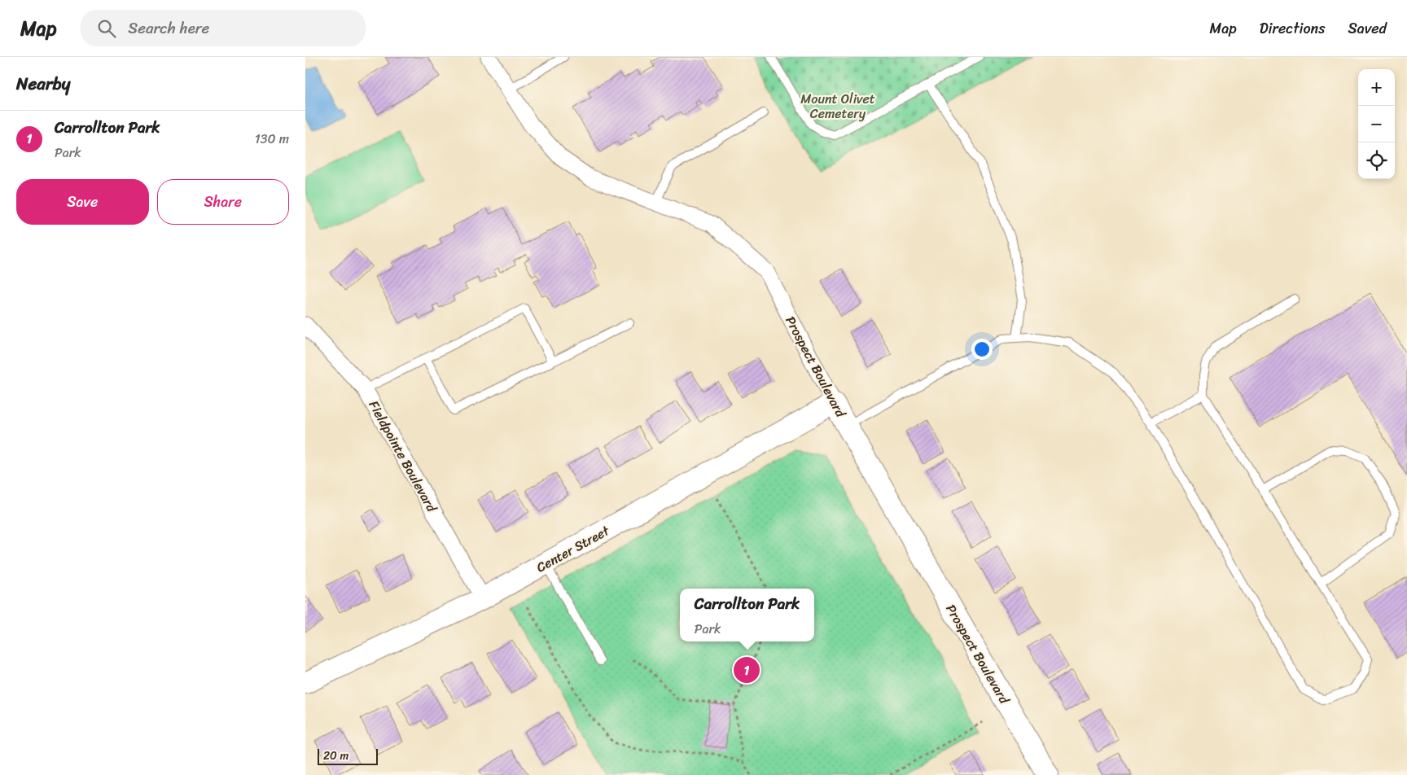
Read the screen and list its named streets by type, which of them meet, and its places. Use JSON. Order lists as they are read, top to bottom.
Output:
{
  "streets": {
    "street": ["Prospect Boulevard", "Fieldpointe Boulevard", "Center Street"]
  },
  "crossings": [
    ["Prospect Boulevard", "Center Street"],
    ["Fieldpointe Boulevard", "Center Street"]
  ],
  "parks": ["Mount Olivet Cemetery"],
  "scale_bar": "20 m",
  "page": {
    "header": "Map",
    "search": "Search here",
    "nav": ["Map", "Directions", "Saved"],
    "heading": "Nearby",
    "map_buttons": ["+", "−"],
    "list": [
      {
        "mark": "1",
        "name": "Carrollton Park",
        "note": "Park",
        "value": "130 m"
      }
    ],
    "buttons": ["Save", "Share"],
    "popup": ["Carrollton Park", "Park"],
    "pins": "1",
    "scale": "20 m"
  }
}
